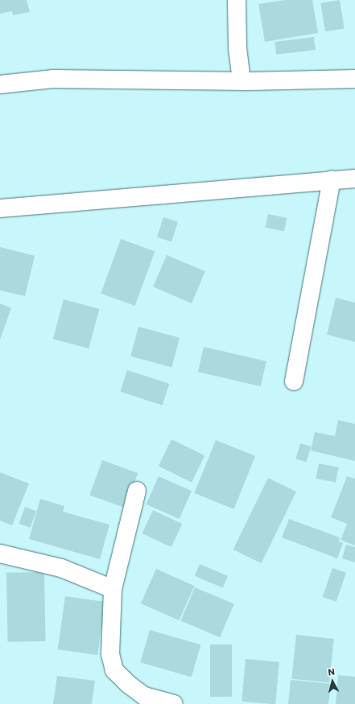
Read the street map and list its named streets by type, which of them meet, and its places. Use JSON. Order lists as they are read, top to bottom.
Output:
{
  "north": "top"
}
